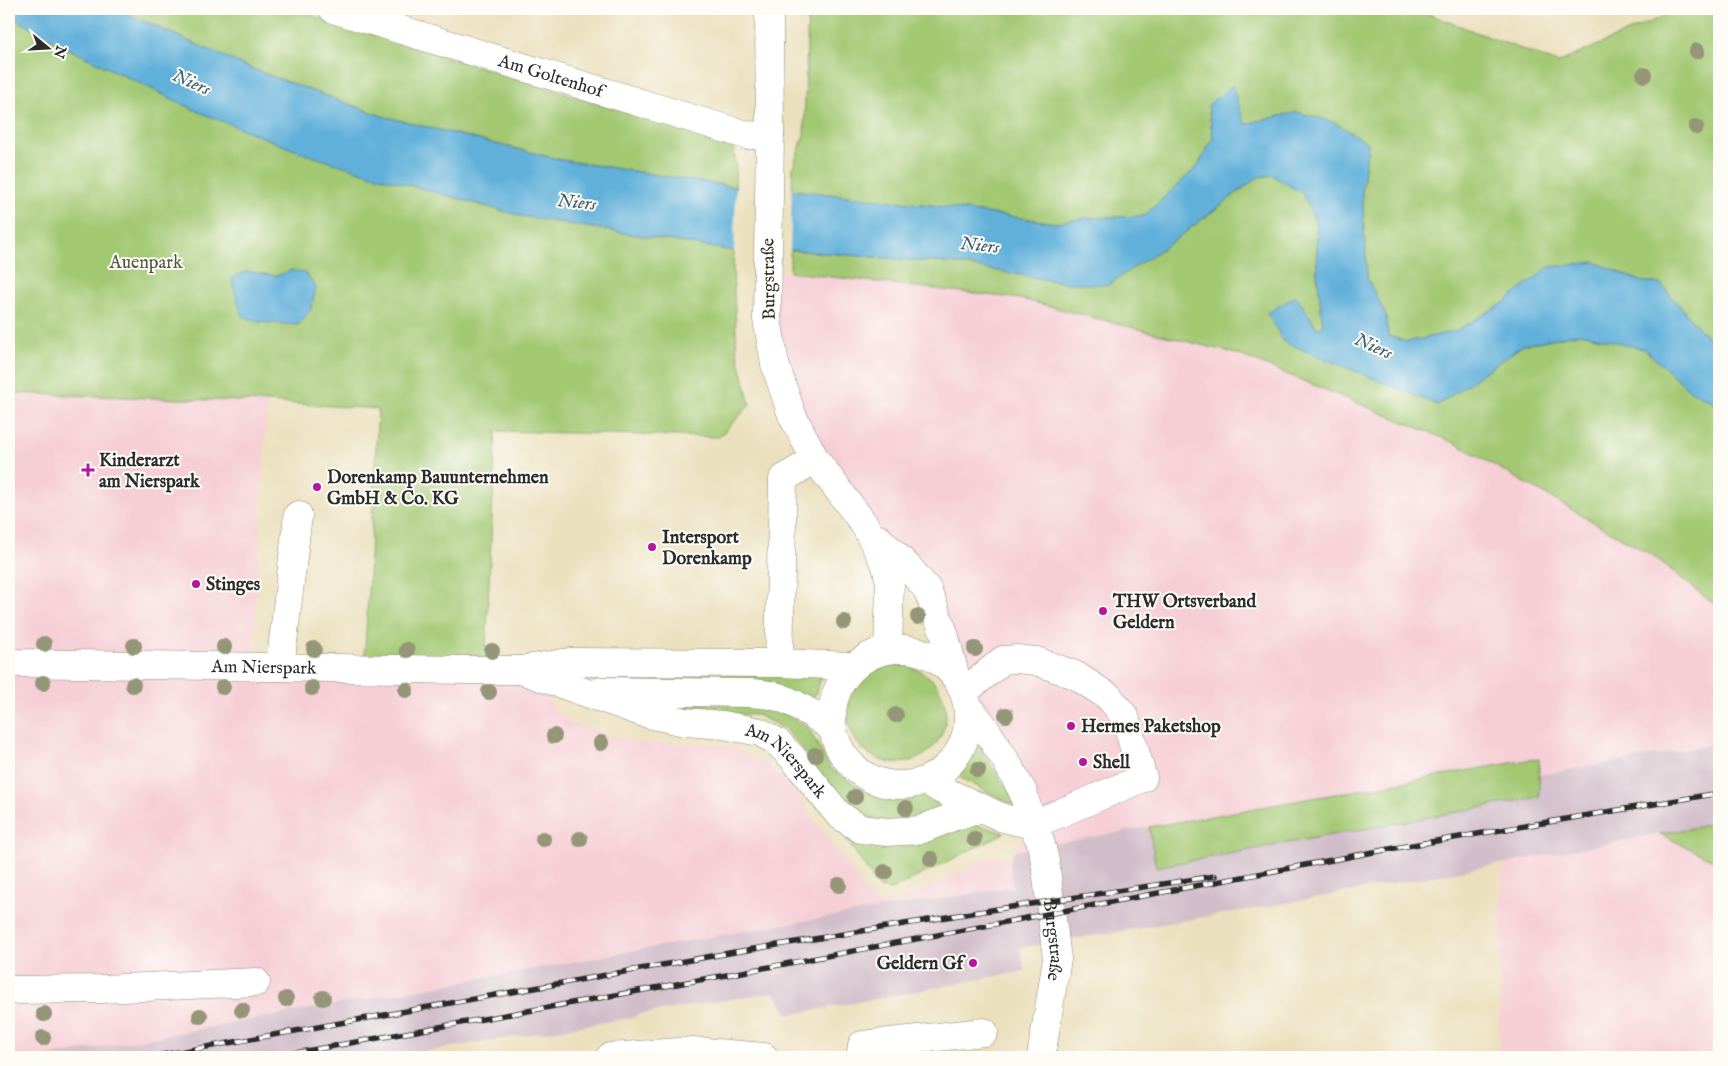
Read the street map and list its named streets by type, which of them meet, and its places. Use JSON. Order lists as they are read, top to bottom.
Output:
{
  "streets": {
    "street": ["Am Goltenhof", "Burgstraße", "Am Nierspark"]
  },
  "crossings": [
    ["Am Goltenhof", "Burgstraße"],
    ["Burgstraße", "Am Nierspark"]
  ],
  "water": ["Niers"],
  "parks": ["Auenpark"],
  "places": {
    "health": ["Kinderarzt am Nierspark"],
    "other": [
      "Dorenkamp Bauunternehmen GmbH & Co. KG",
      "Intersport Dorenkamp",
      "Stinges",
      "THW Ortsverband Geldern",
      "Hermes Paketshop",
      "Shell",
      "Geldern Gf"
    ]
  },
  "north": "right"
}
